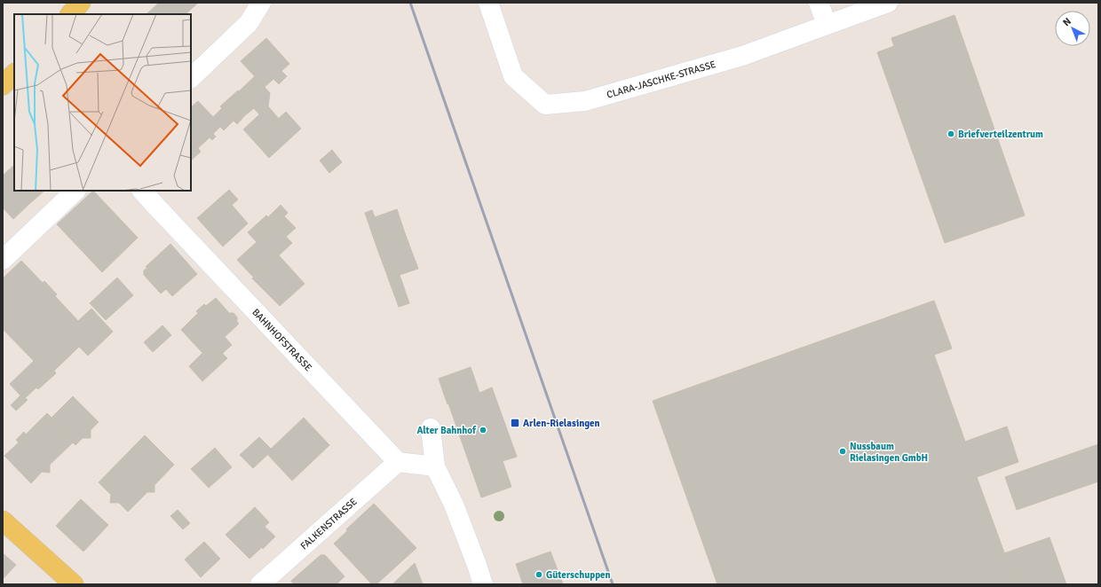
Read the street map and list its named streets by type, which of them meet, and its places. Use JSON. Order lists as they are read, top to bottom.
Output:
{
  "streets": {
    "street": ["CLARA-JASCHKE-STRASSE", "BAHNHOFSTRASSE", "FALKENSTRASSE"]
  },
  "crossings": [
    ["BAHNHOFSTRASSE", "FALKENSTRASSE"]
  ],
  "places": {
    "other": [
      "Briefverteilzentrum",
      "Alter Bahnhof",
      "Nussbaum Rielasingen GmbH",
      "Güterschuppen"
    ],
    "transit": ["Arlen-Rielasingen"]
  },
  "north": "top left"
}
